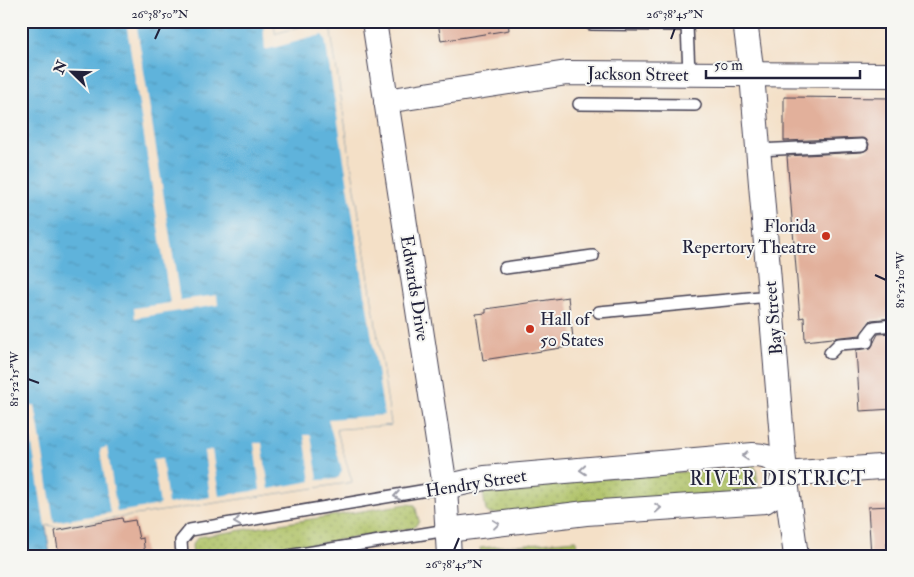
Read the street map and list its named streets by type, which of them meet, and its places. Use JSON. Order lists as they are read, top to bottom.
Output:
{
  "streets": {
    "street": [
      "Jackson Street",
      "Edwards Drive",
      "Bay Street",
      "Hendry Street"
    ]
  },
  "crossings": [
    ["Jackson Street", "Edwards Drive"],
    ["Jackson Street", "Bay Street"],
    ["Edwards Drive", "Hendry Street"],
    ["Bay Street", "Hendry Street"]
  ],
  "districts": ["RIVER DISTRICT"],
  "places": ["Florida Repertory Theatre", "Hall of 50 States"],
  "scale_bar": "50 m",
  "north": "top left",
  "coordinates": [
    "26°38'50\"N",
    "26°38'45\"N",
    "81°52'10\"W",
    "81°52'15\"W"
  ]
}
